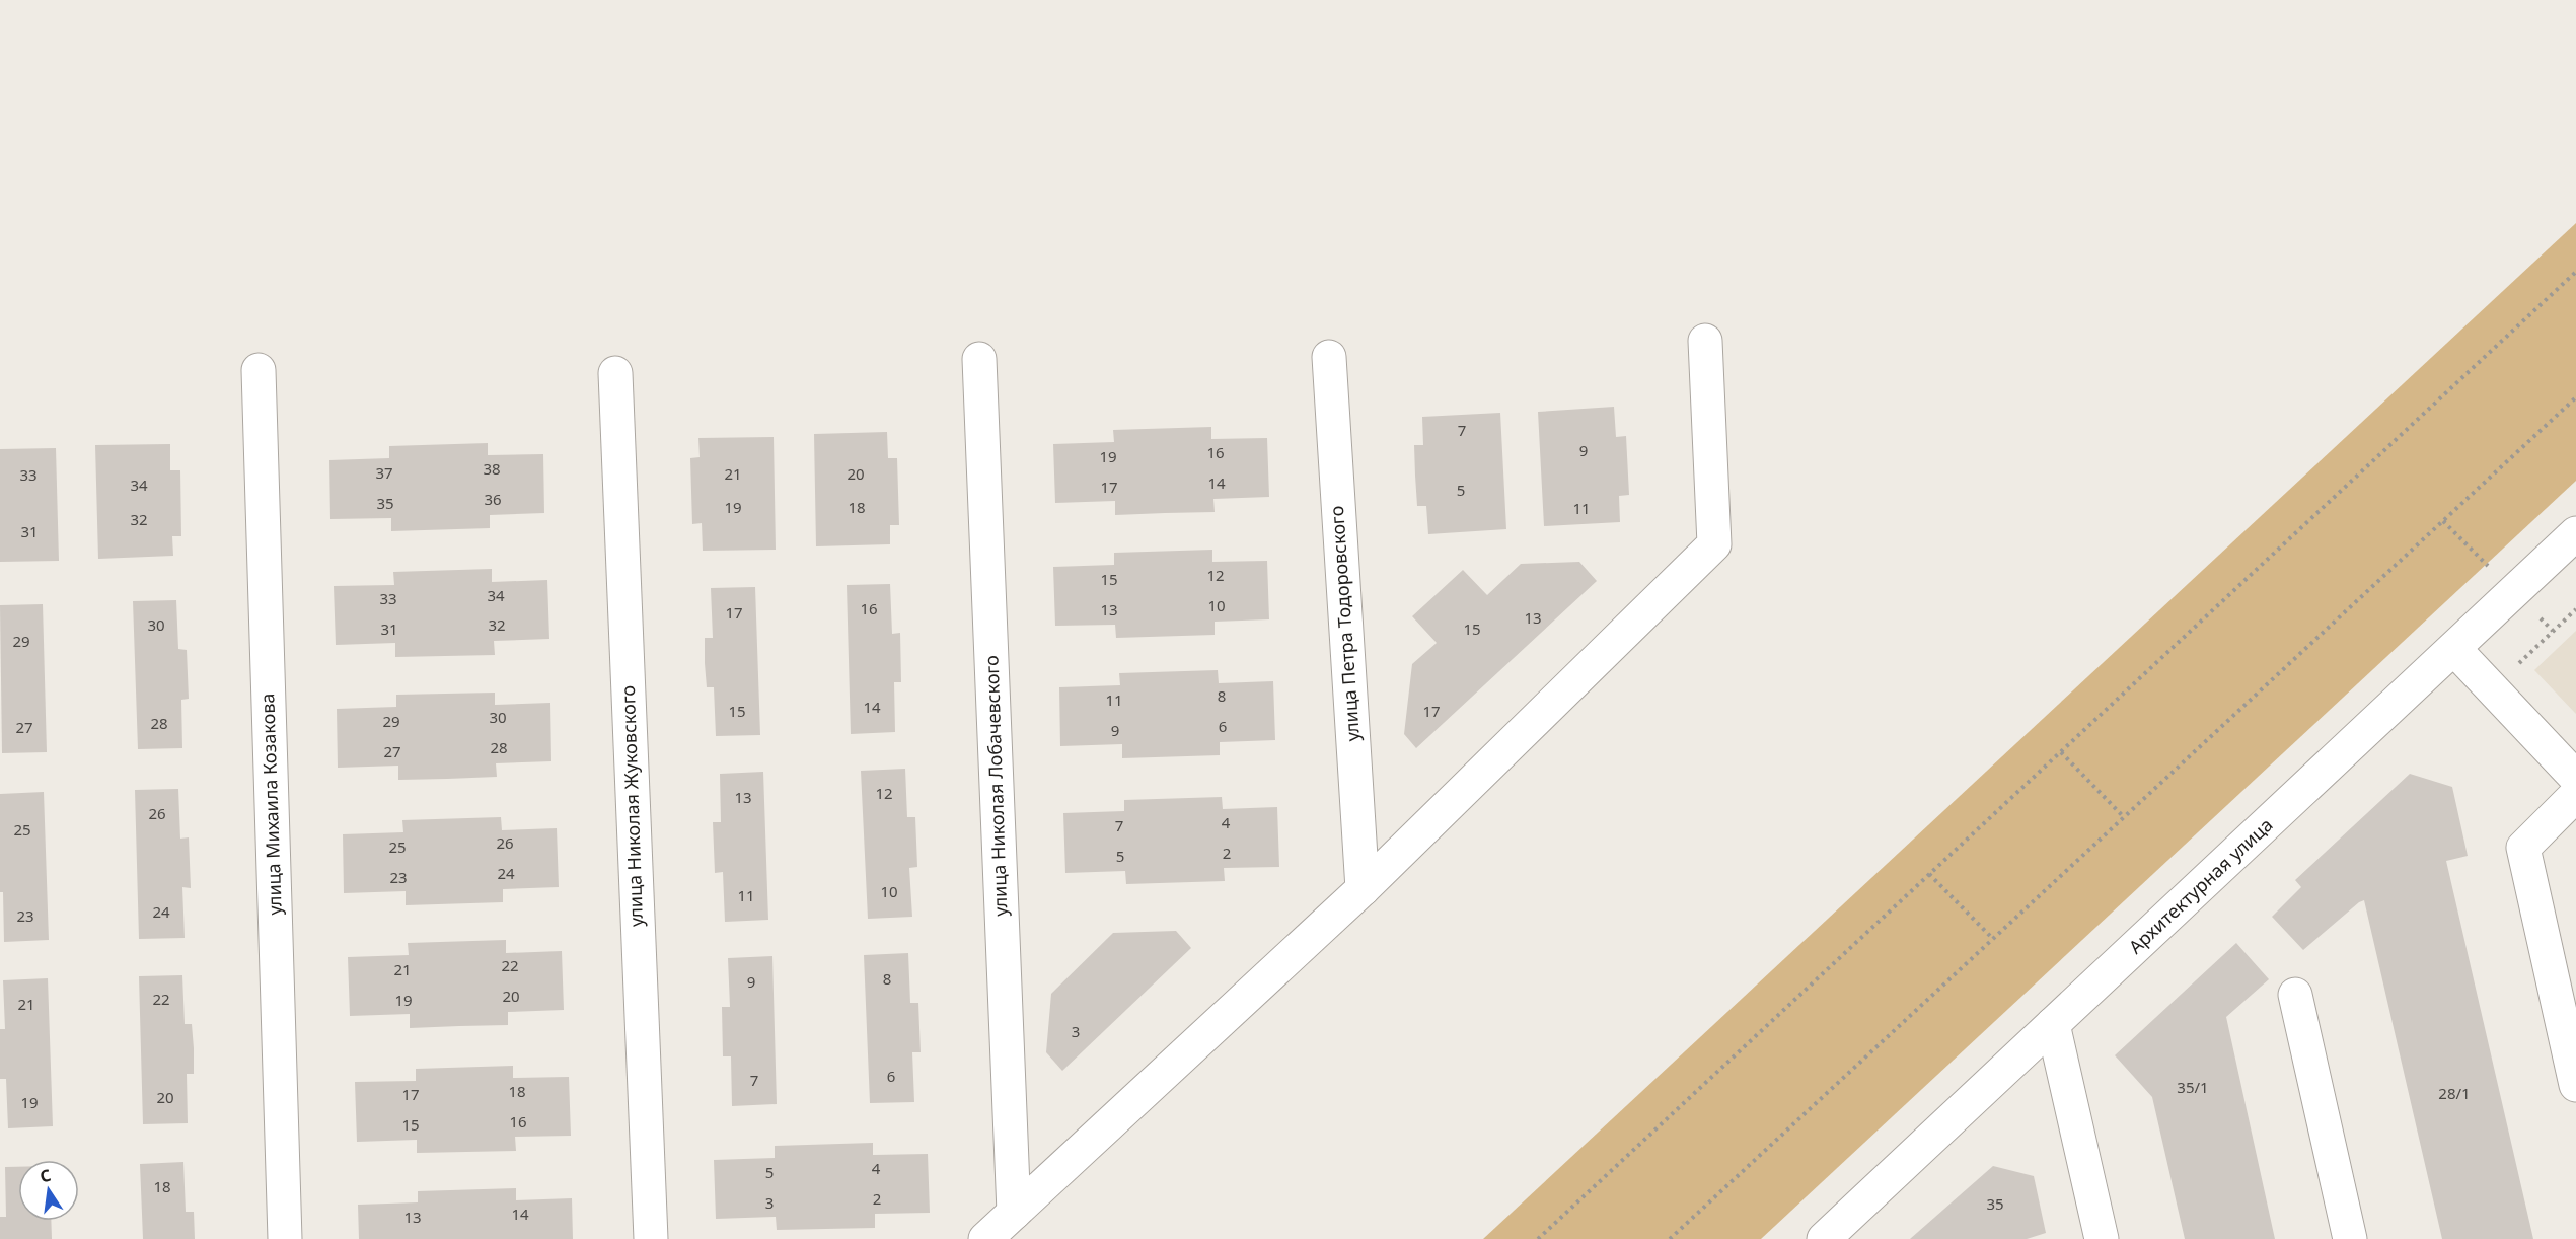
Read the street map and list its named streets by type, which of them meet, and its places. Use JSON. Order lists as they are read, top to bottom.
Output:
{
  "streets": {
    "street": [
      "улица Петра Тодоровского",
      "улица Николая Лобачевского",
      "улица Михаила Козакова",
      "улица Николая Жуковского",
      "Архитектурная улица"
    ]
  },
  "house_numbers": [
    "7",
    "9",
    "16",
    "19",
    "38",
    "37",
    "21",
    "20",
    "33",
    "14",
    "34",
    "17",
    "5",
    "36",
    "35",
    "19",
    "18",
    "11",
    "32",
    "31",
    "12",
    "15",
    "34",
    "33",
    "10",
    "16",
    "13",
    "17",
    "13",
    "30",
    "32",
    "31",
    "15",
    "29",
    "8",
    "11",
    "14",
    "15",
    "17",
    "30",
    "29",
    "28",
    "6",
    "27",
    "9",
    "28",
    "27",
    "12",
    "13",
    "26",
    "4",
    "7",
    "25",
    "26",
    "25",
    "2",
    "5",
    "24",
    "23",
    "10",
    "11",
    "24",
    "23",
    "22",
    "21",
    "8",
    "9",
    "20",
    "22",
    "19",
    "21",
    "3",
    "6",
    "7",
    "35/1",
    "18",
    "28/1",
    "17",
    "20",
    "19",
    "16",
    "15",
    "4",
    "5",
    "18",
    "2",
    "3",
    "35",
    "14",
    "13"
  ],
  "north": "top"
}
